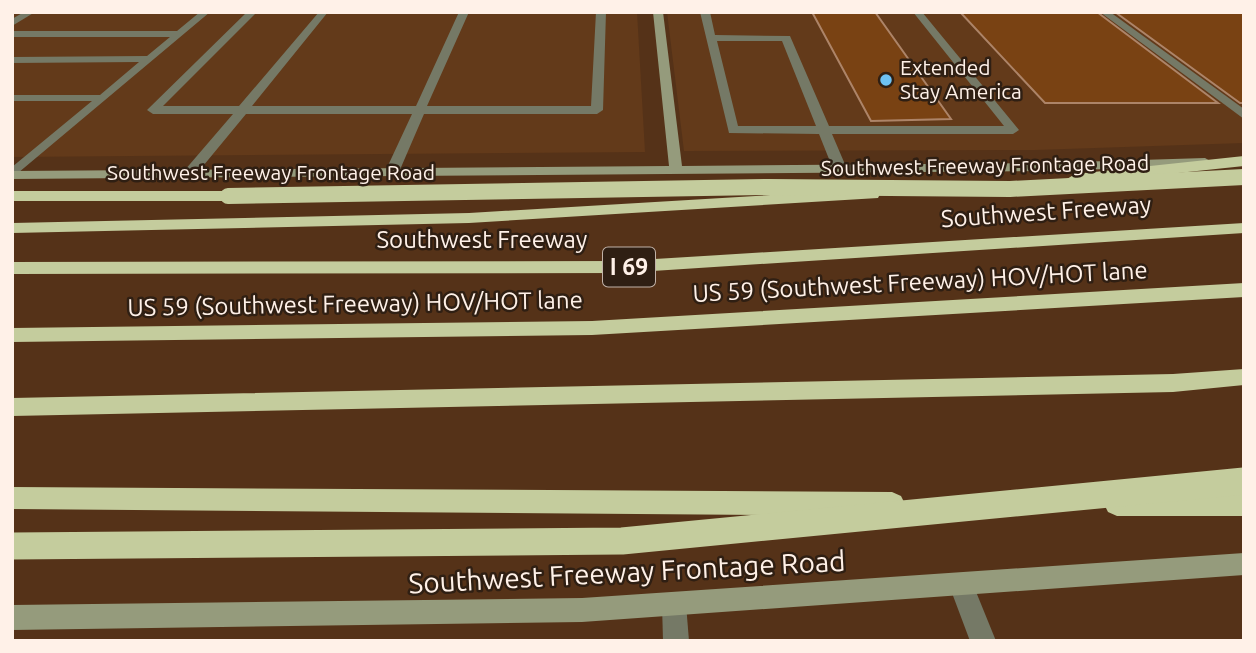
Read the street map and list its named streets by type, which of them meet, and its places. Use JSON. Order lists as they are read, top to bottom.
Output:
{
  "streets": {
    "highway": ["Southwest Freeway", "I 69", "US 59 (Southwest Freeway) HOV/HOT lane"],
    "main road": ["Southwest Freeway Frontage Road"]
  },
  "places": ["Extended Stay America"]
}
